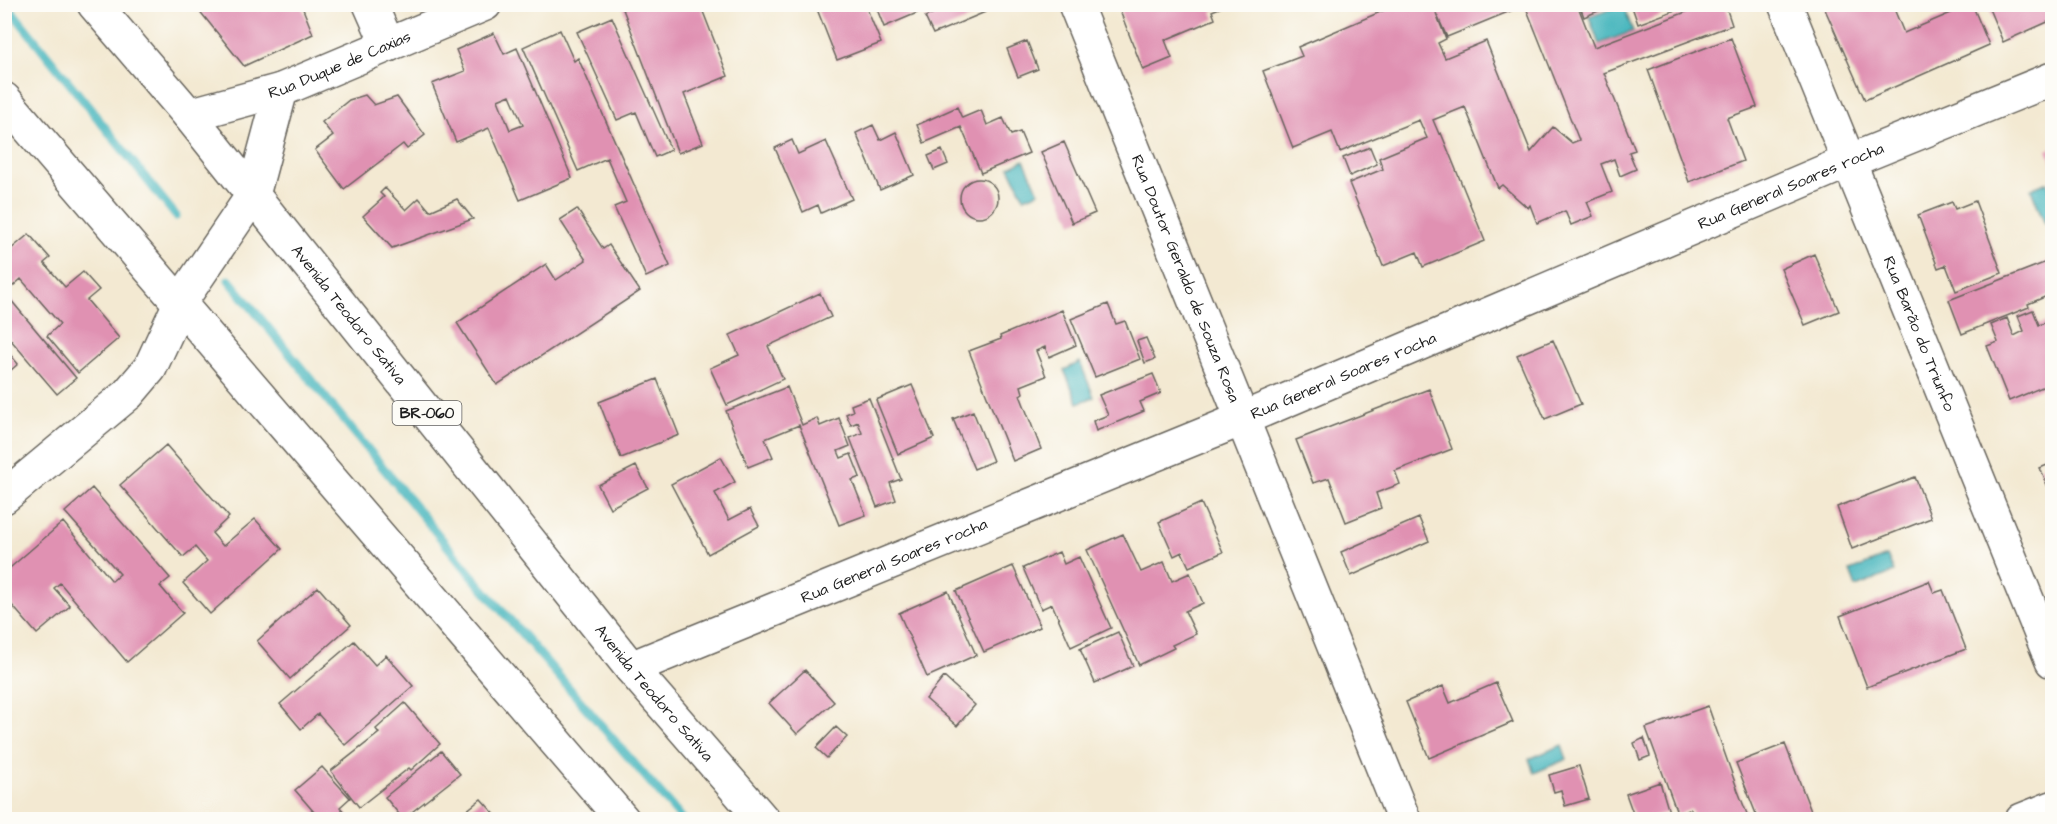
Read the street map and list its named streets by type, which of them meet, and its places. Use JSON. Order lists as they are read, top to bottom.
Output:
{
  "streets": {
    "street": [
      "Rua Duque de Caxias",
      "Rua General Soares rocha",
      "Rua Doutor Geraldo de Souza Rosa",
      "Avenida Teodoro Sativa",
      "Rua Barão do Triunfo",
      "BR-060"
    ]
  },
  "crossings": [
    ["Rua Duque de Caxias", "Avenida Teodoro Sativa"],
    ["Rua General Soares rocha", "Rua Doutor Geraldo de Souza Rosa"],
    ["Rua General Soares rocha", "Avenida Teodoro Sativa"],
    ["Rua General Soares rocha", "Rua Barão do Triunfo"]
  ]
}
